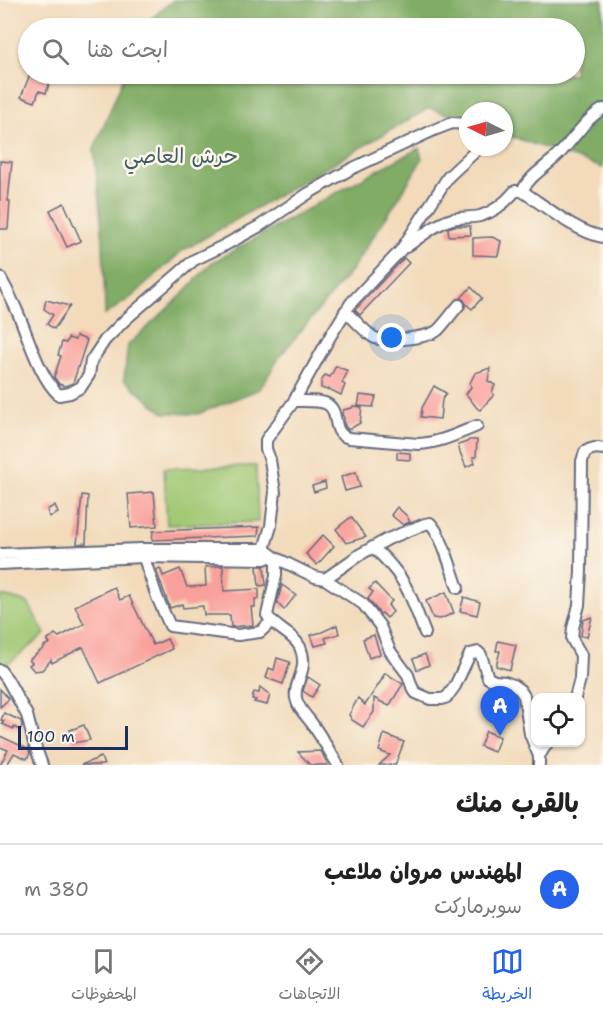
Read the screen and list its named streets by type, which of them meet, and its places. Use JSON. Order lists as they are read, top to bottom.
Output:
{
  "parks": ["حرش العاصي"],
  "scale_bar": "100 m",
  "north": "left",
  "page": {
    "search": "ابحث هنا",
    "pins": "A",
    "scale": "100 m",
    "heading": "بالقرب منك",
    "list": [
      {
        "mark": "A",
        "name": "المهندس مروان ملاعب",
        "note": "سوبرماركت",
        "value": "380 m"
      }
    ],
    "nav": ["الخريطة", "الاتجاهات", "المحفوظات"]
  }
}
